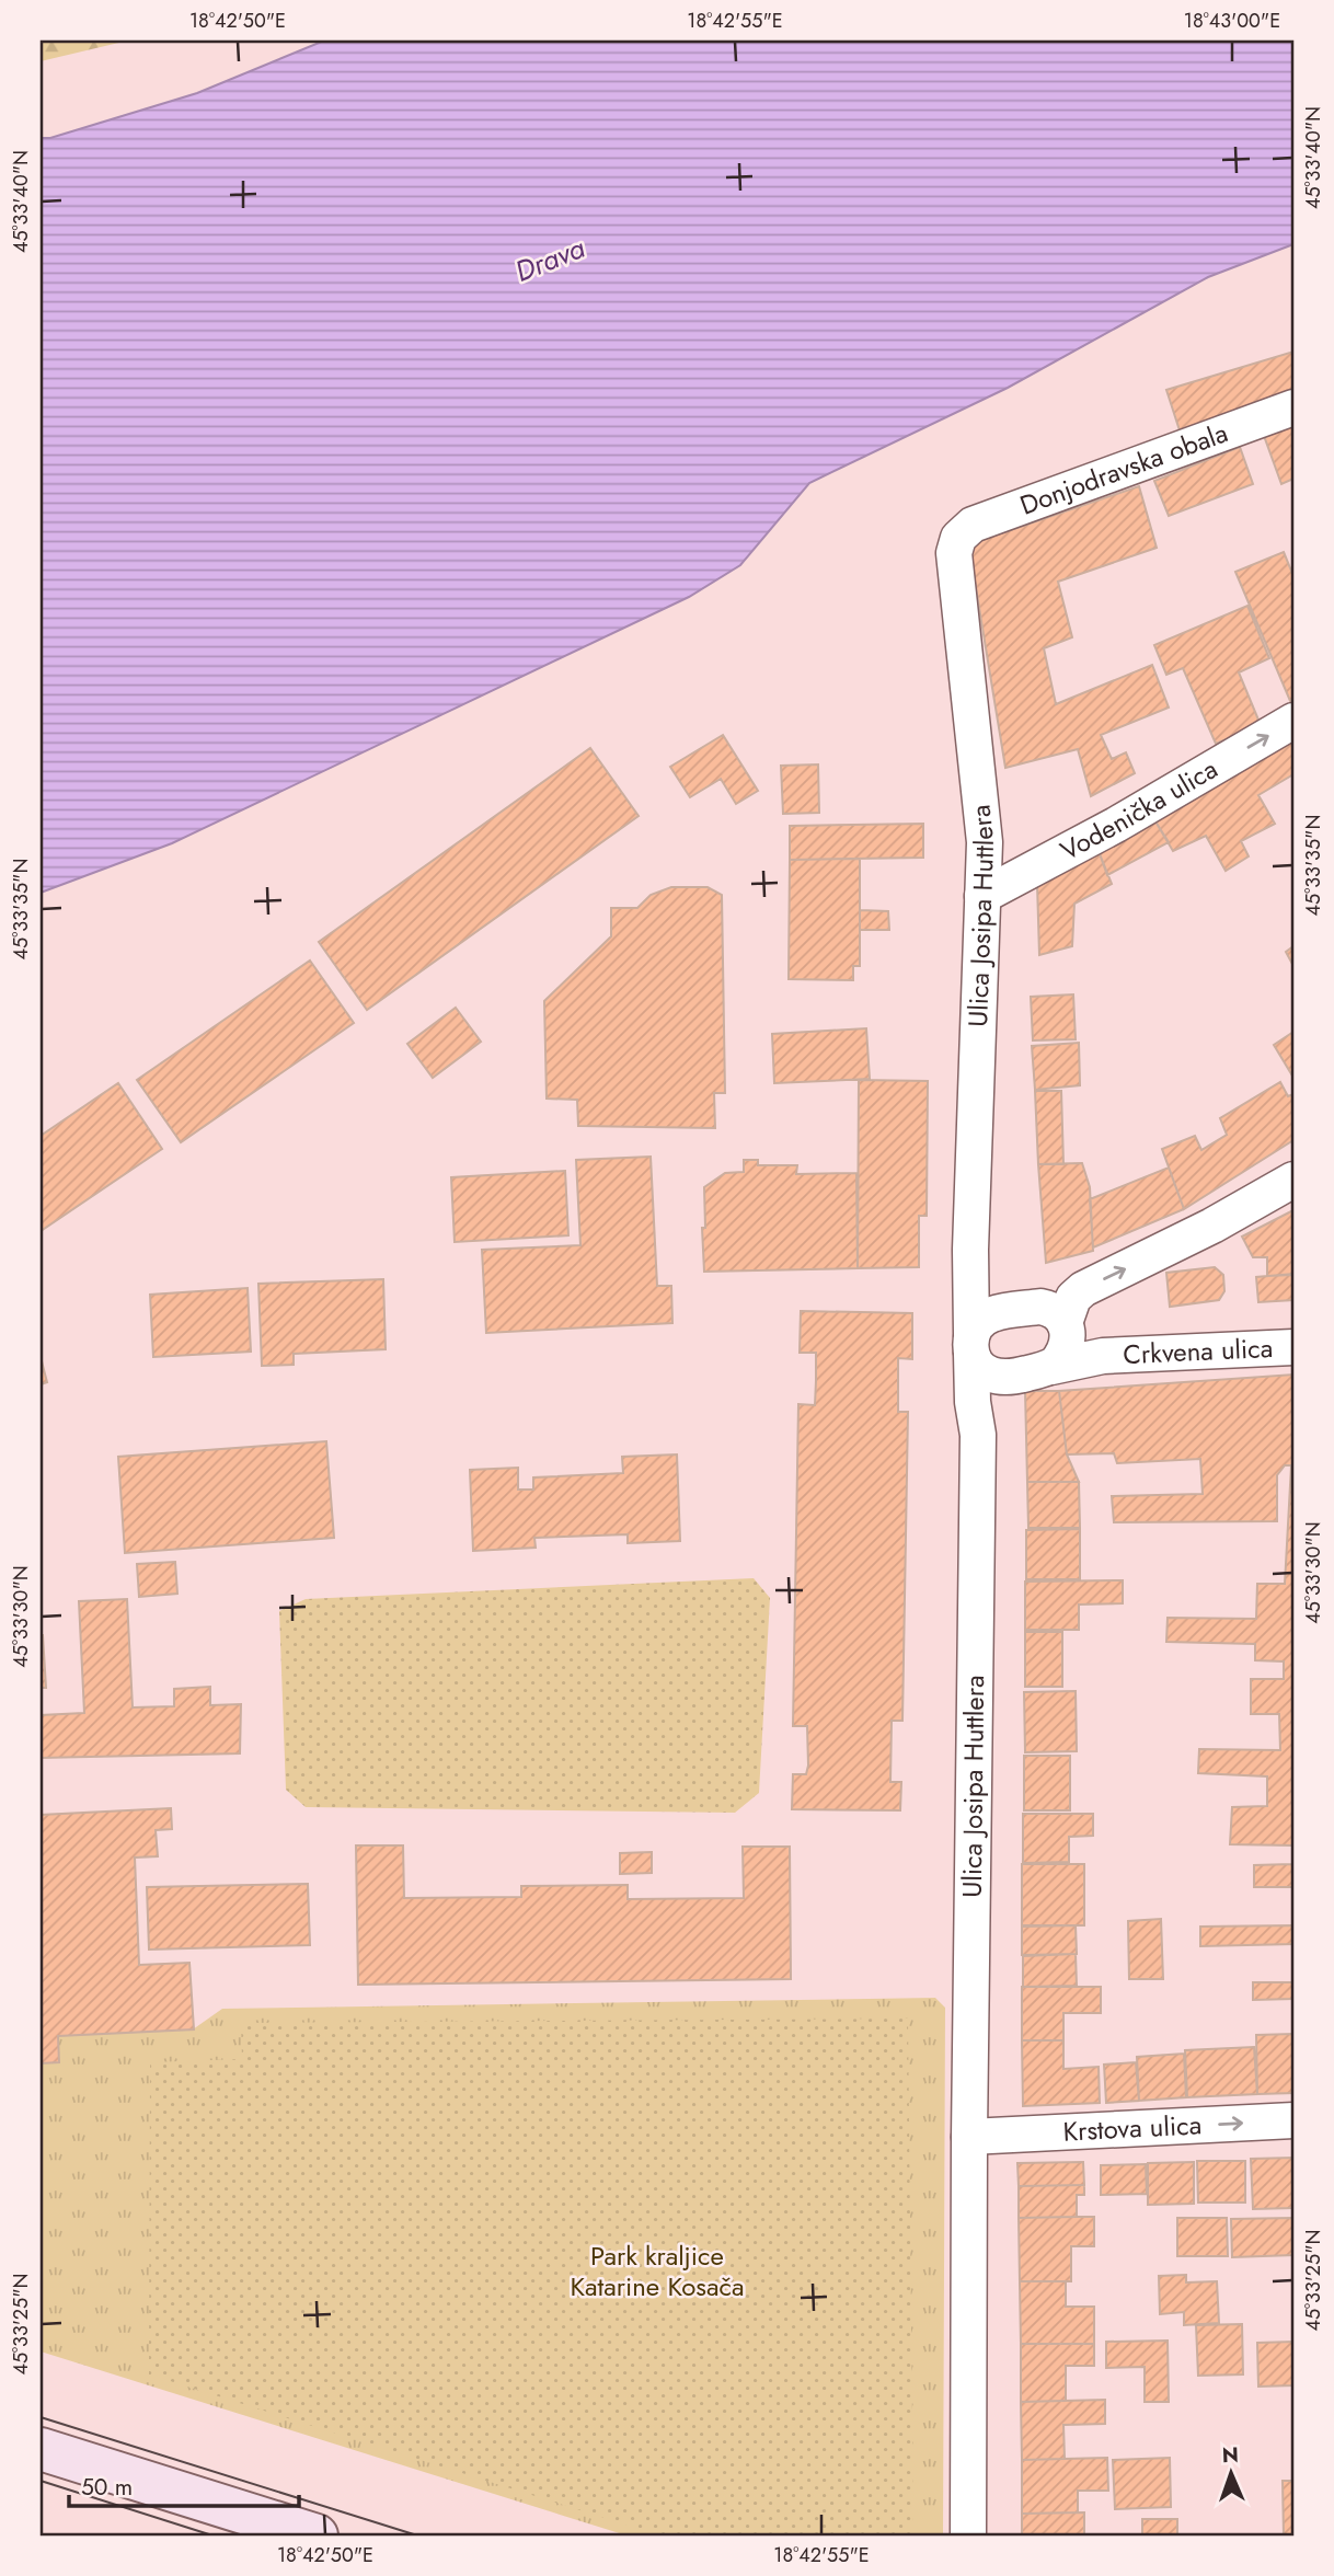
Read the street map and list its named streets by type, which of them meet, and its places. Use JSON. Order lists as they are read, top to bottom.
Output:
{
  "streets": {
    "street": [
      "Donjodravska obala",
      "Vodenička ulica",
      "Ulica Josipa Huttlera",
      "Crkvena ulica",
      "Krstova ulica"
    ]
  },
  "crossings": [
    ["Donjodravska obala", "Ulica Josipa Huttlera"],
    ["Vodenička ulica", "Ulica Josipa Huttlera"],
    ["Ulica Josipa Huttlera", "Crkvena ulica"],
    ["Ulica Josipa Huttlera", "Krstova ulica"]
  ],
  "one_way": ["Vodenička ulica", "Krstova ulica"],
  "water": ["Drava"],
  "parks": ["Park kraljice Katarine Kosača"],
  "scale_bar": "50 m",
  "north": "top",
  "coordinates": [
    "18°42'50\"E",
    "18°42'55\"E",
    "18°43'00\"E",
    "45°33'40\"N",
    "45°33'35\"N",
    "45°33'30\"N",
    "45°33'25\"N"
  ]
}
